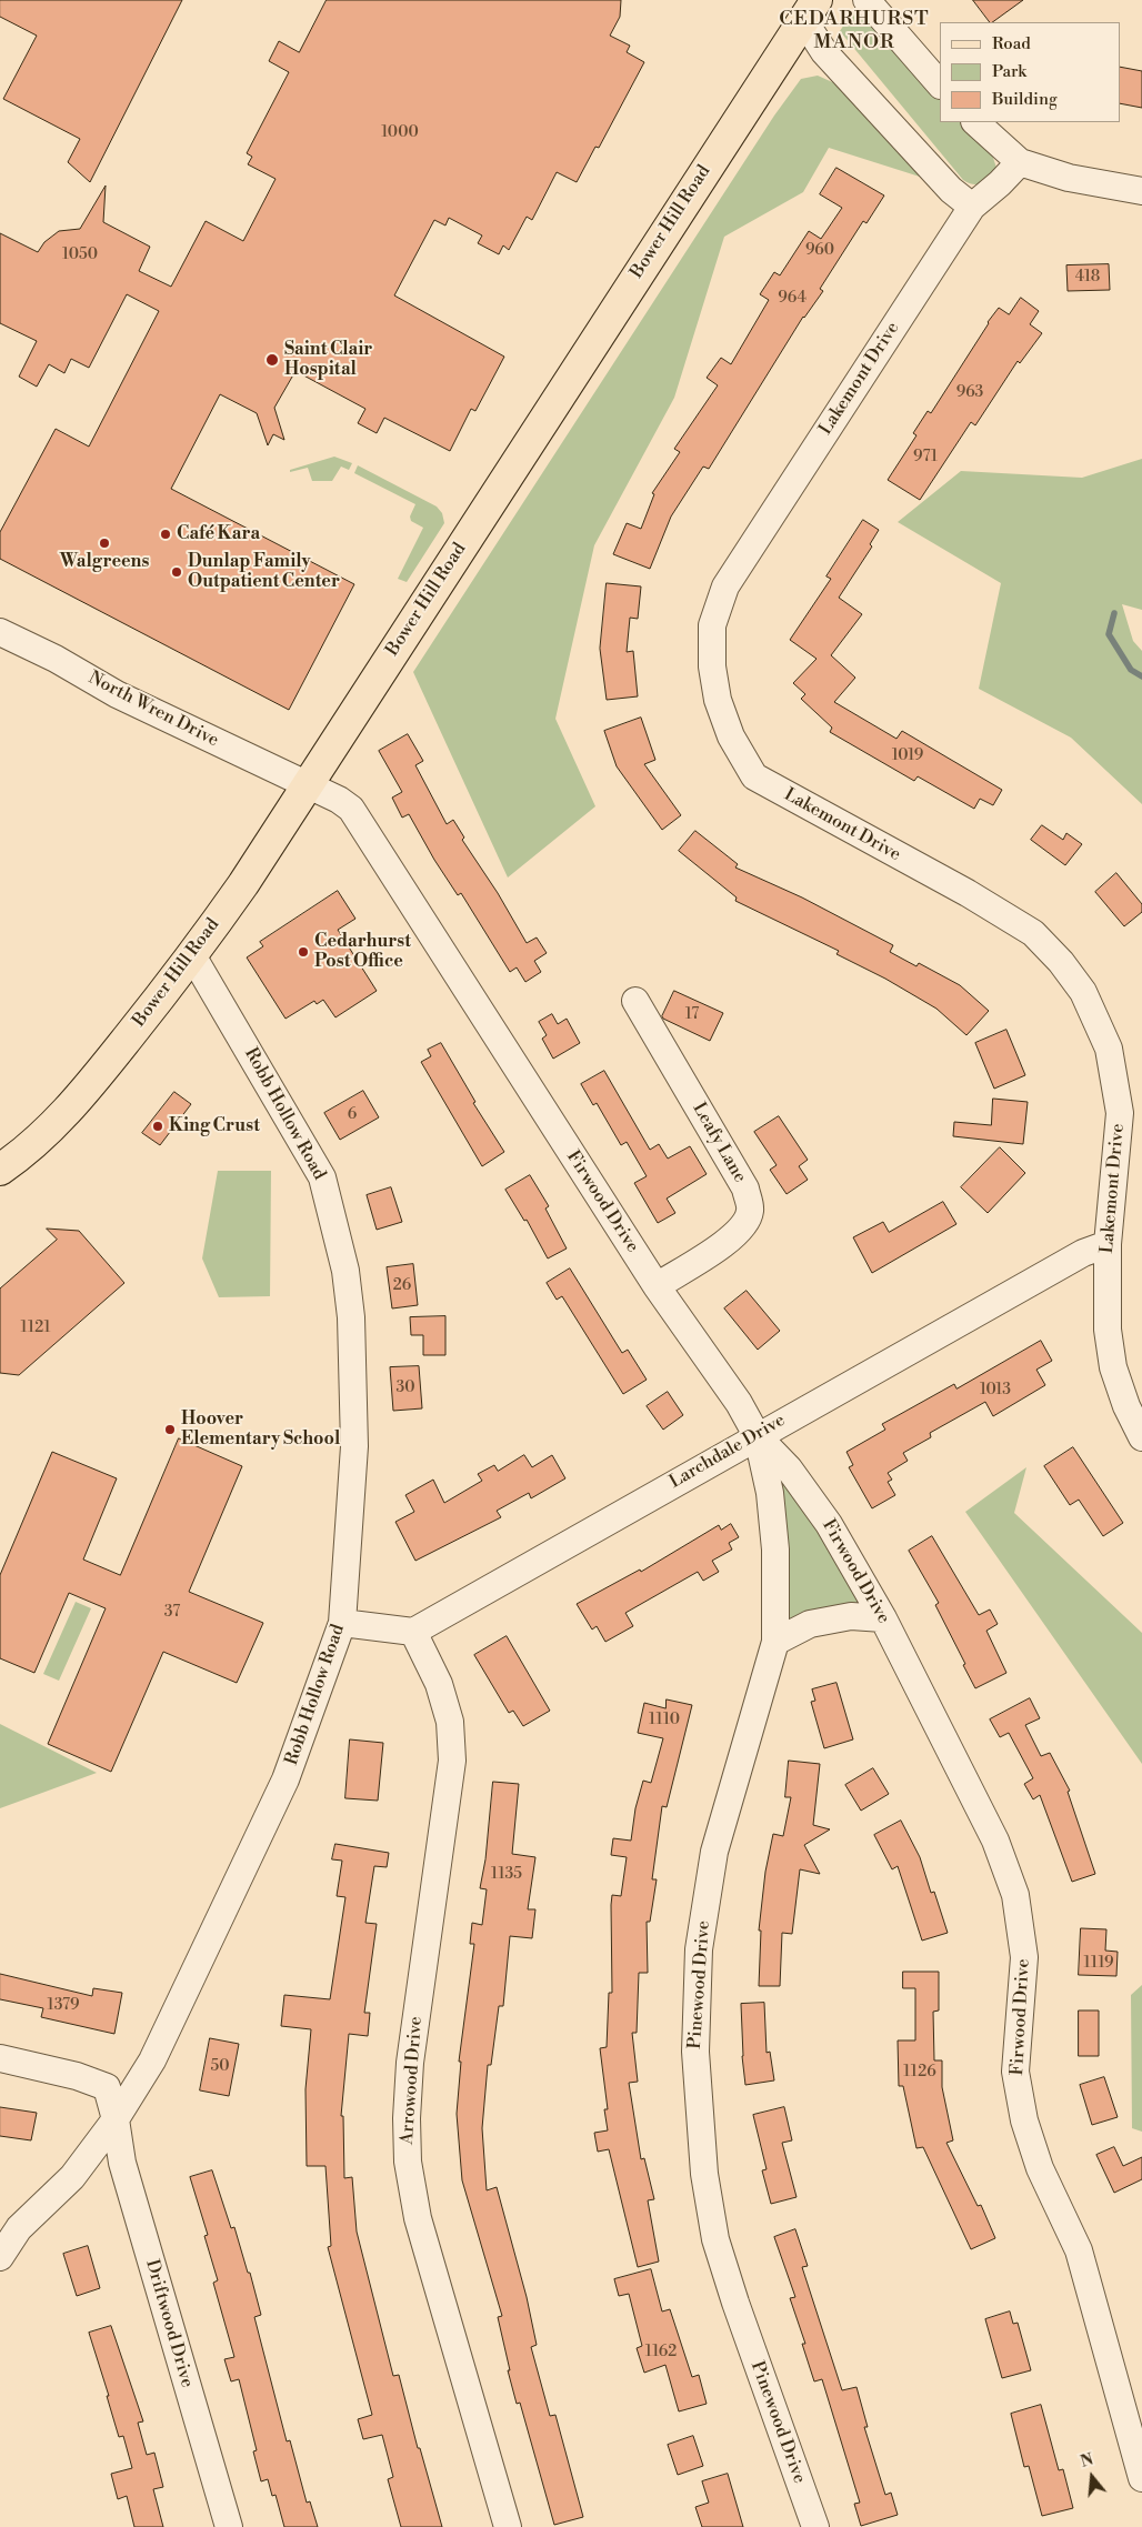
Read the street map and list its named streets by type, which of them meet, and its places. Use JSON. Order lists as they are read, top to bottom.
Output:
{
  "streets": {
    "main road": ["Bower Hill Road"],
    "street": [
      "Lakemont Drive",
      "North Wren Drive",
      "Robb Hollow Road",
      "Leafy Lane",
      "Firwood Drive",
      "Larchdale Drive",
      "Pinewood Drive",
      "Arrowood Drive",
      "Driftwood Drive"
    ]
  },
  "crossings": [
    ["Bower Hill Road", "North Wren Drive"],
    ["Bower Hill Road", "Robb Hollow Road"],
    ["Bower Hill Road", "Firwood Drive"],
    ["Lakemont Drive", "Larchdale Drive"],
    ["North Wren Drive", "Firwood Drive"],
    ["Robb Hollow Road", "Driftwood Drive"],
    ["Leafy Lane", "Firwood Drive"],
    ["Firwood Drive", "Larchdale Drive"],
    ["Firwood Drive", "Pinewood Drive"],
    ["Larchdale Drive", "Pinewood Drive"],
    ["Larchdale Drive", "Arrowood Drive"]
  ],
  "districts": ["CEDARHURST MANOR"],
  "places": [
    "Saint Clair Hospital",
    "Café Kara",
    "Walgreens",
    "Dunlap Family Outpatient Center",
    "Cedarhurst Post Office",
    "King Crust",
    "Hoover Elementary School"
  ],
  "house_numbers": [
    "1000",
    "960",
    "1050",
    "418",
    "964",
    "963",
    "971",
    "1019",
    "17",
    "6",
    "26",
    "1121",
    "30",
    "1013",
    "37",
    "1110",
    "1135",
    "1119",
    "1379",
    "50",
    "1126",
    "1162"
  ],
  "legend": ["Road", "Park", "Building"],
  "north": "top"
}
